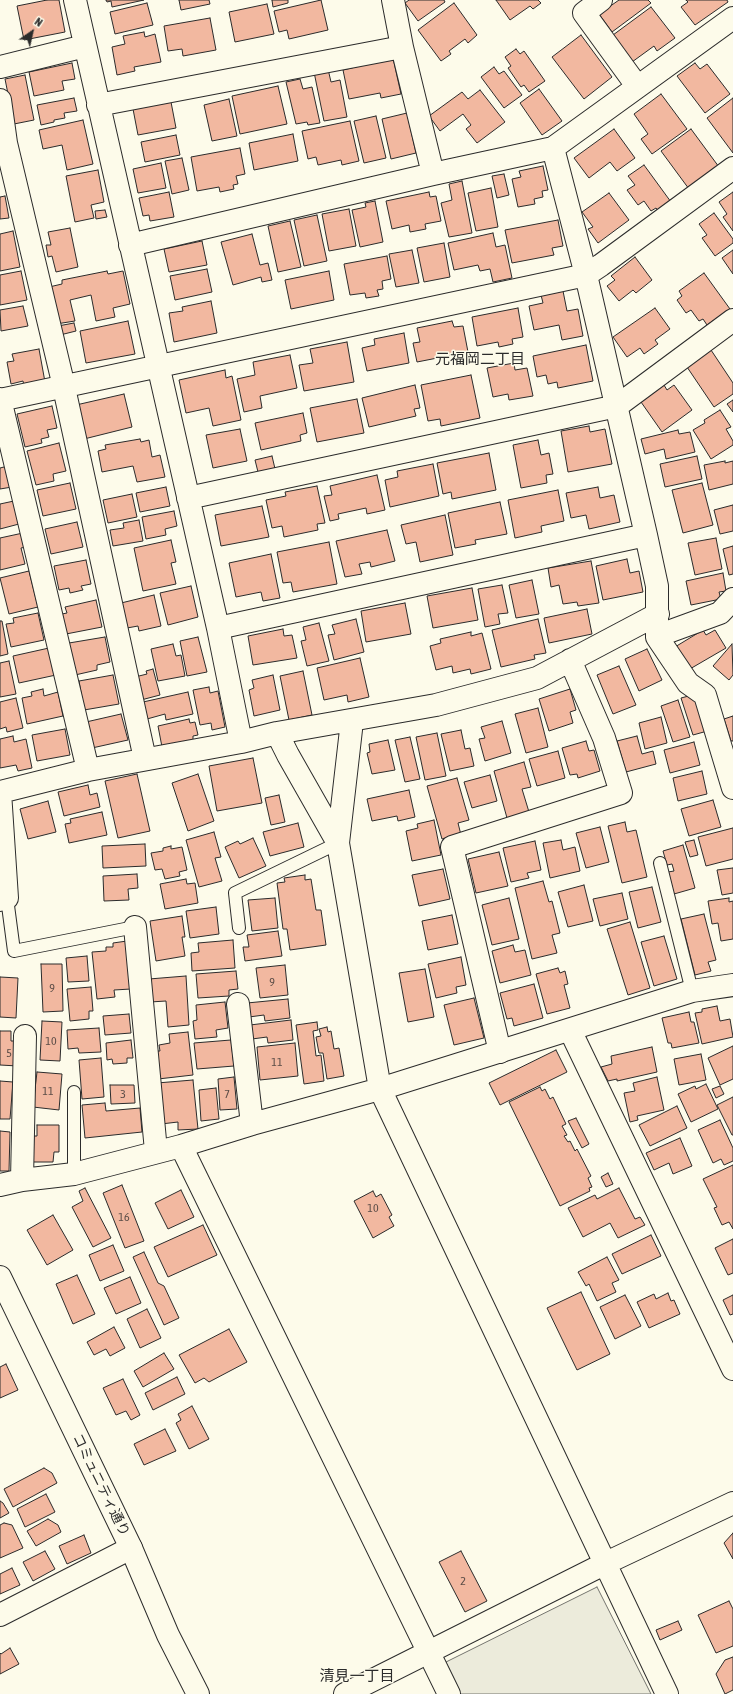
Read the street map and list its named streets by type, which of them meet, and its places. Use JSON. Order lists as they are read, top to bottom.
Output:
{
  "streets": {
    "street": ["コミュニティ通り"]
  },
  "districts": ["元福岡二丁目", "清見一丁目"],
  "house_numbers": [
    "9",
    "9",
    "10",
    "5",
    "11",
    "11",
    "3",
    "7",
    "10",
    "16",
    "2"
  ],
  "north": "top right"
}
